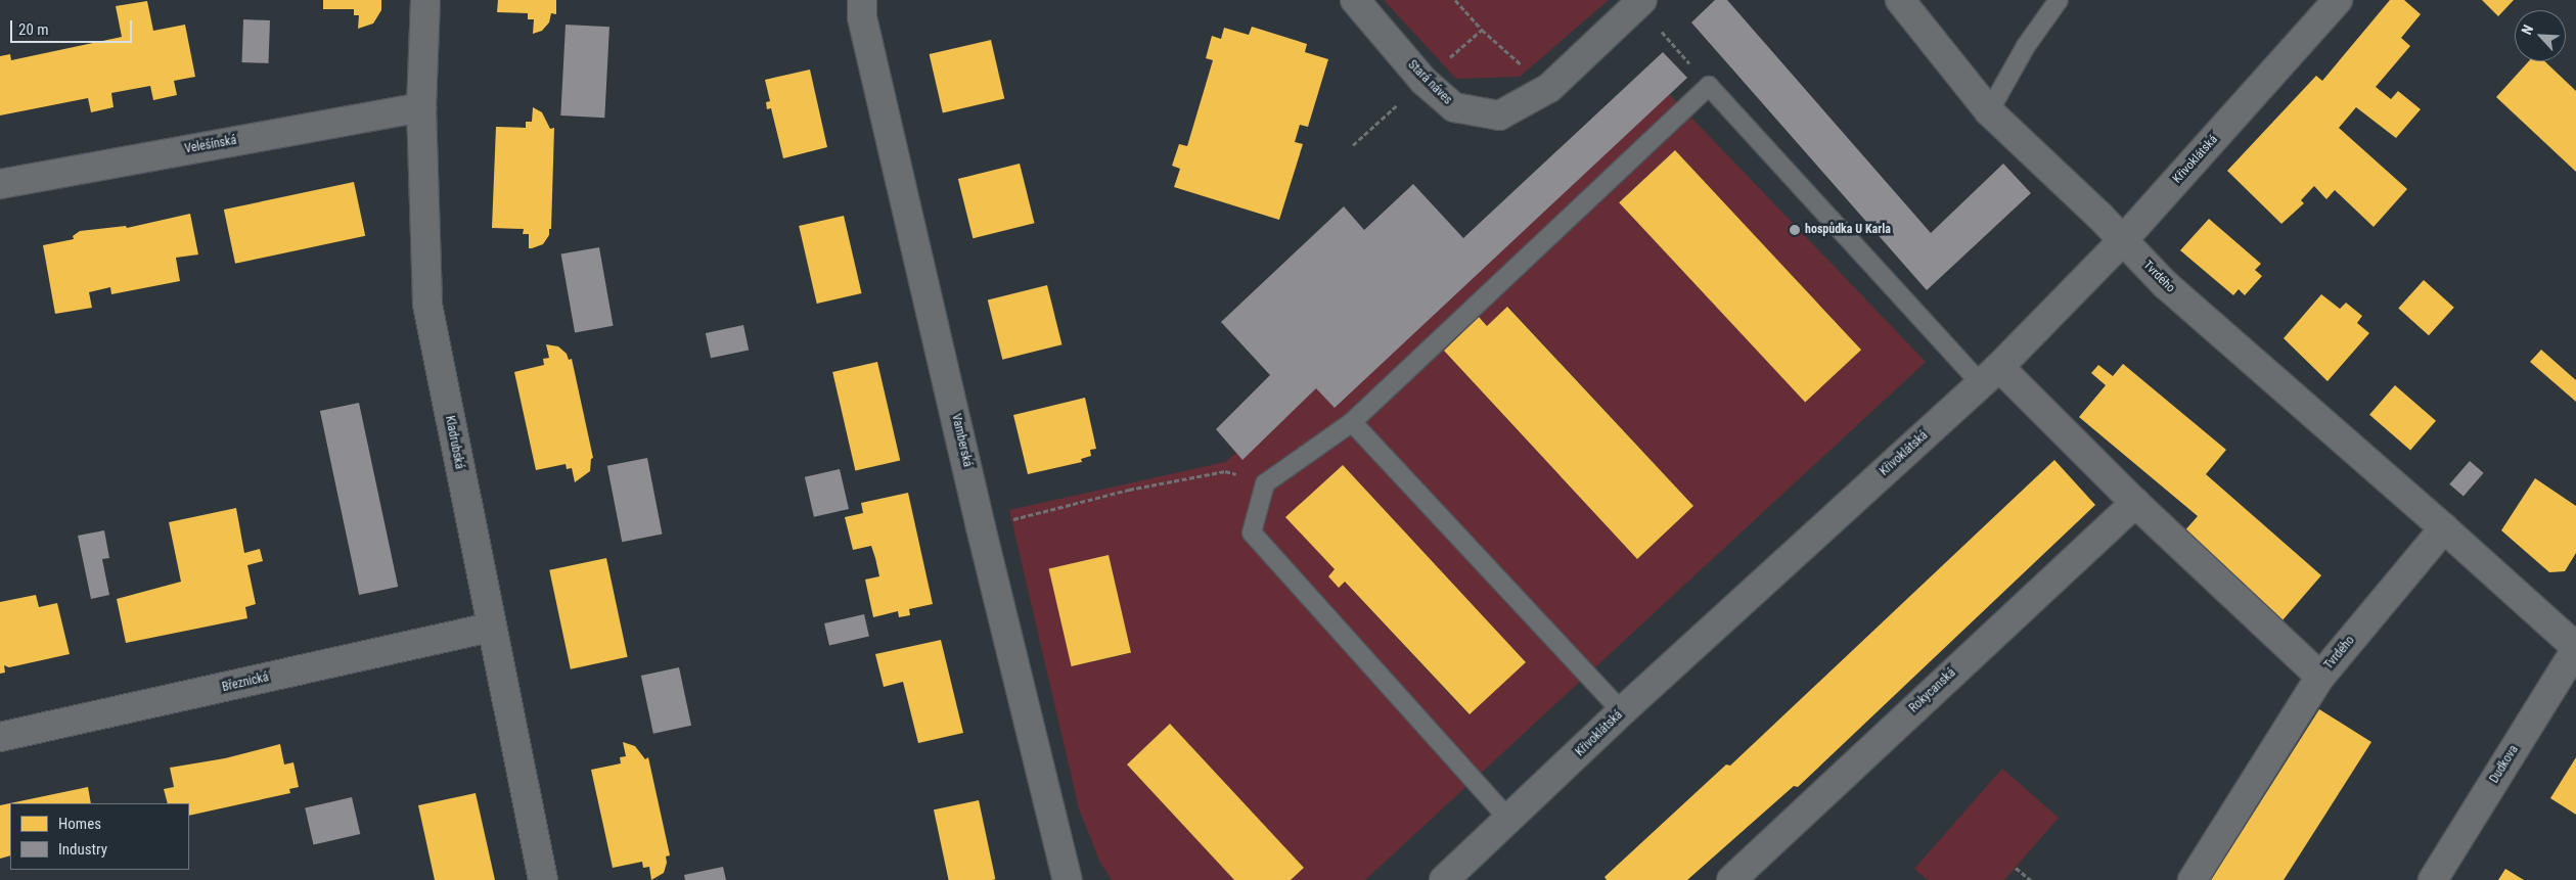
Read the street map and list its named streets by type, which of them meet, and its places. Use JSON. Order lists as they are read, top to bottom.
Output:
{
  "streets": {
    "street": [
      "Stará náves",
      "Velešínská",
      "Křivoklátská",
      "Tvrdého",
      "Vamberská",
      "Kladrubská",
      "Březnická",
      "Rokycanská",
      "Dudkova"
    ]
  },
  "crossings": [
    ["Velešínská", "Kladrubská"],
    ["Křivoklátská", "Tvrdého"],
    ["Tvrdého", "Rokycanská"],
    ["Tvrdého", "Dudkova"],
    ["Kladrubská", "Březnická"]
  ],
  "places": ["hospůdka U Karla"],
  "legend": ["Homes", "Industry"],
  "scale_bar": "20 m",
  "north": "top left"
}
